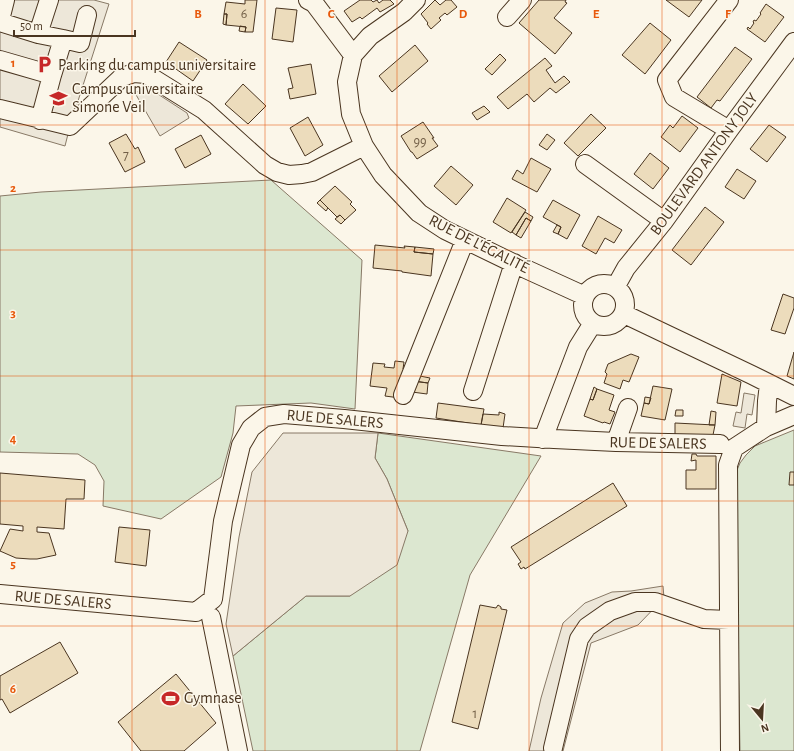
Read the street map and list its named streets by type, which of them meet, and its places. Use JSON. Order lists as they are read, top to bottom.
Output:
{
  "streets": {
    "street": ["BOULEVARD ANTONY JOLY", "RUE DE L'ÉGALITÉ", "RUE DE SALERS"]
  },
  "crossings": [
    ["BOULEVARD ANTONY JOLY", "RUE DE L'ÉGALITÉ"]
  ],
  "places": {
    "parking": ["Parking du campus universitaire"],
    "school or university": ["Campus universitaire Simone Veil"],
    "sports": ["Gymnase"]
  },
  "house_numbers": [
    "6",
    "99",
    "7",
    "1"
  ],
  "scale_bar": "50 m",
  "north": "bottom",
  "grid": {
    "columns": [
      "B",
      "C",
      "D",
      "E",
      "F"
    ],
    "rows": [
      "1",
      "2",
      "3",
      "4",
      "5",
      "6"
    ]
  }
}
